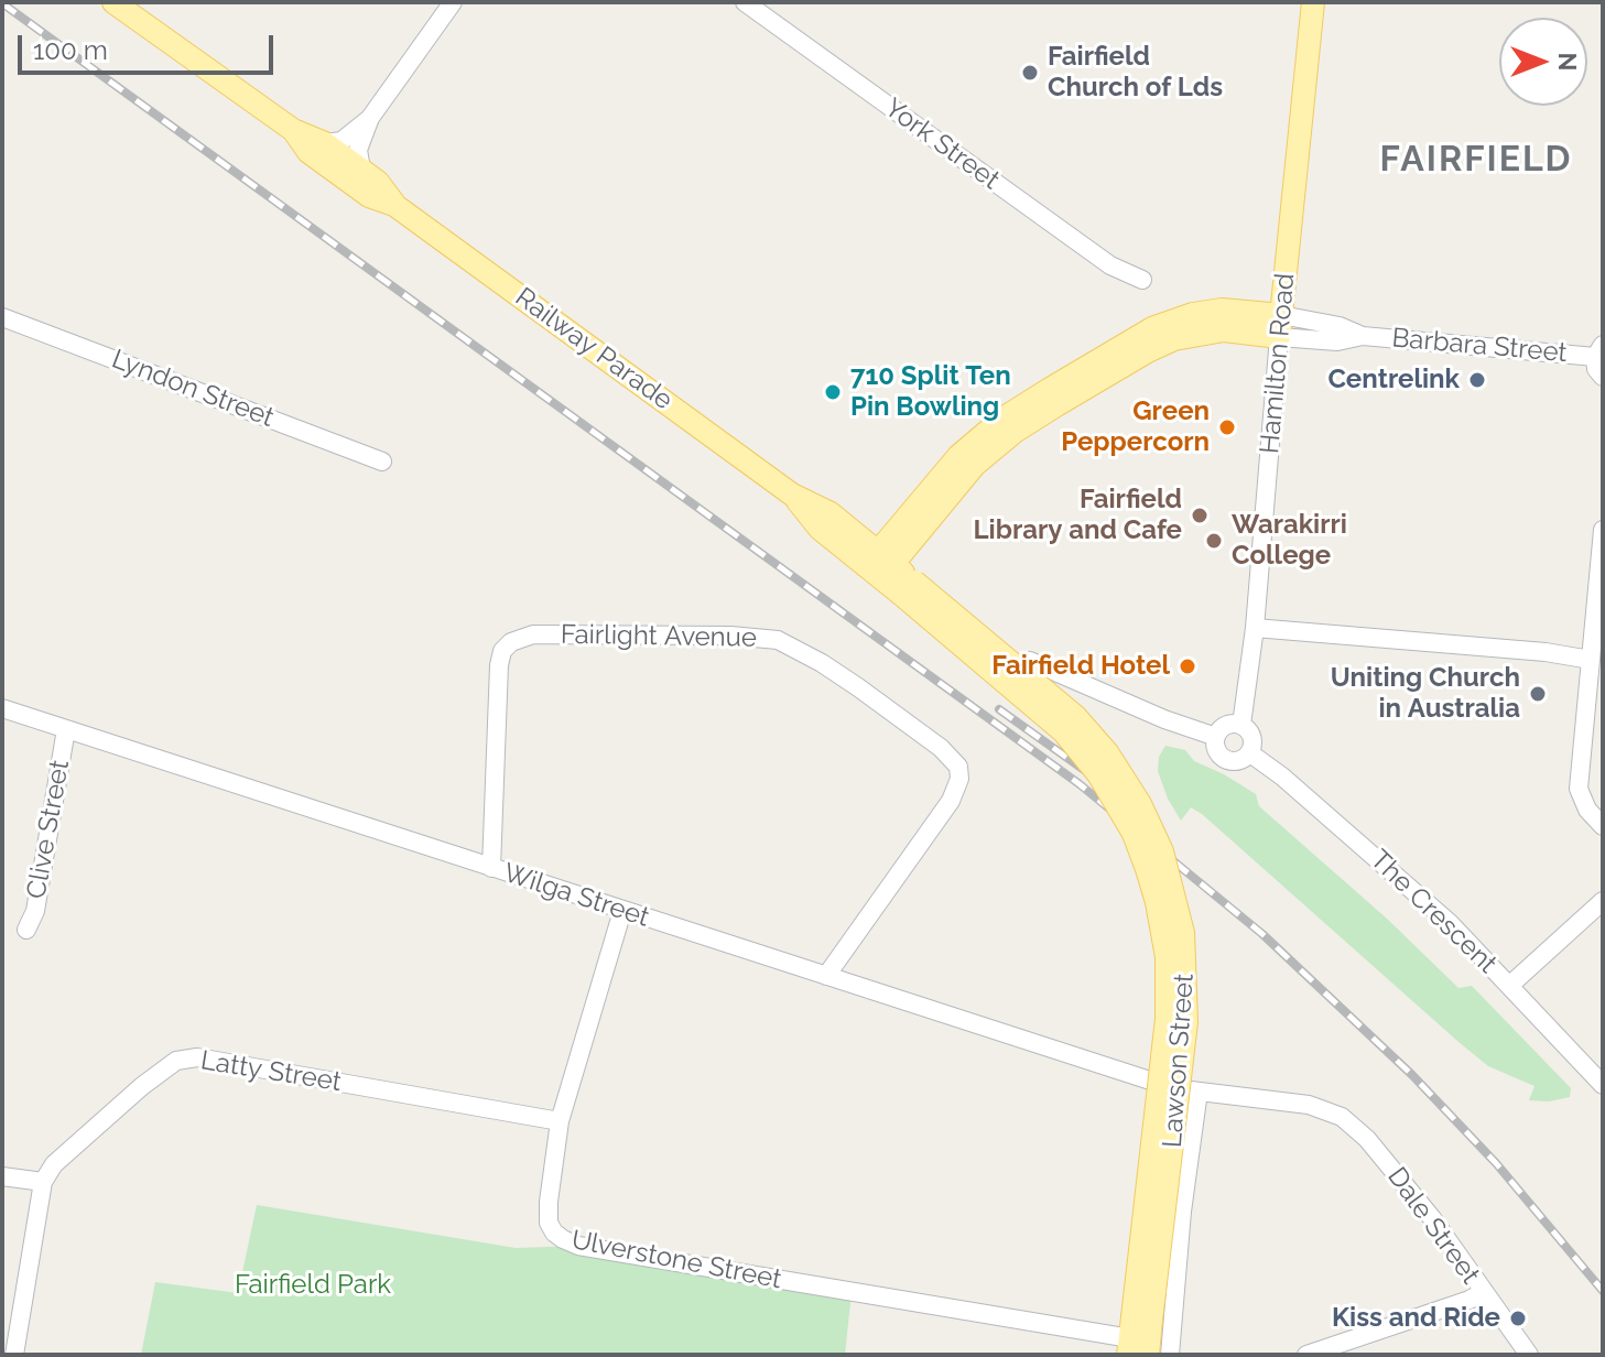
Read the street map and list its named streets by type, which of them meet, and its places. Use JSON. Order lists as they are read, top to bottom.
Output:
{
  "streets": {
    "main road": [
      "Barbara Street",
      "Railway Parade",
      "Hamilton Road",
      "Lawson Street"
    ],
    "street": [
      "York Street",
      "Lyndon Street",
      "Fairlight Avenue",
      "Clive Street",
      "Wilga Street",
      "The Crescent",
      "Latty Street",
      "Dale Street",
      "Ulverstone Street"
    ]
  },
  "crossings": [
    ["Barbara Street", "Railway Parade"],
    ["Barbara Street", "Hamilton Road"],
    ["Barbara Street", "Lawson Street"],
    ["Railway Parade", "Lawson Street"],
    ["Hamilton Road", "The Crescent"],
    ["Fairlight Avenue", "Wilga Street"],
    ["Clive Street", "Wilga Street"],
    ["Wilga Street", "Ulverstone Street"],
    ["Lawson Street", "Dale Street"],
    ["Lawson Street", "Ulverstone Street"],
    ["Latty Street", "Ulverstone Street"]
  ],
  "districts": ["FAIRFIELD"],
  "parks": ["Fairfield Park"],
  "places": [
    "Fairfield Church of Lds",
    "Centrelink",
    "710 Split Ten Pin Bowling",
    "Green Peppercorn",
    "Fairfield Library and Cafe",
    "Warakirri College",
    "Fairfield Hotel",
    "Uniting Church in Australia",
    "Kiss and Ride"
  ],
  "scale_bar": "100 m",
  "north": "right"
}
